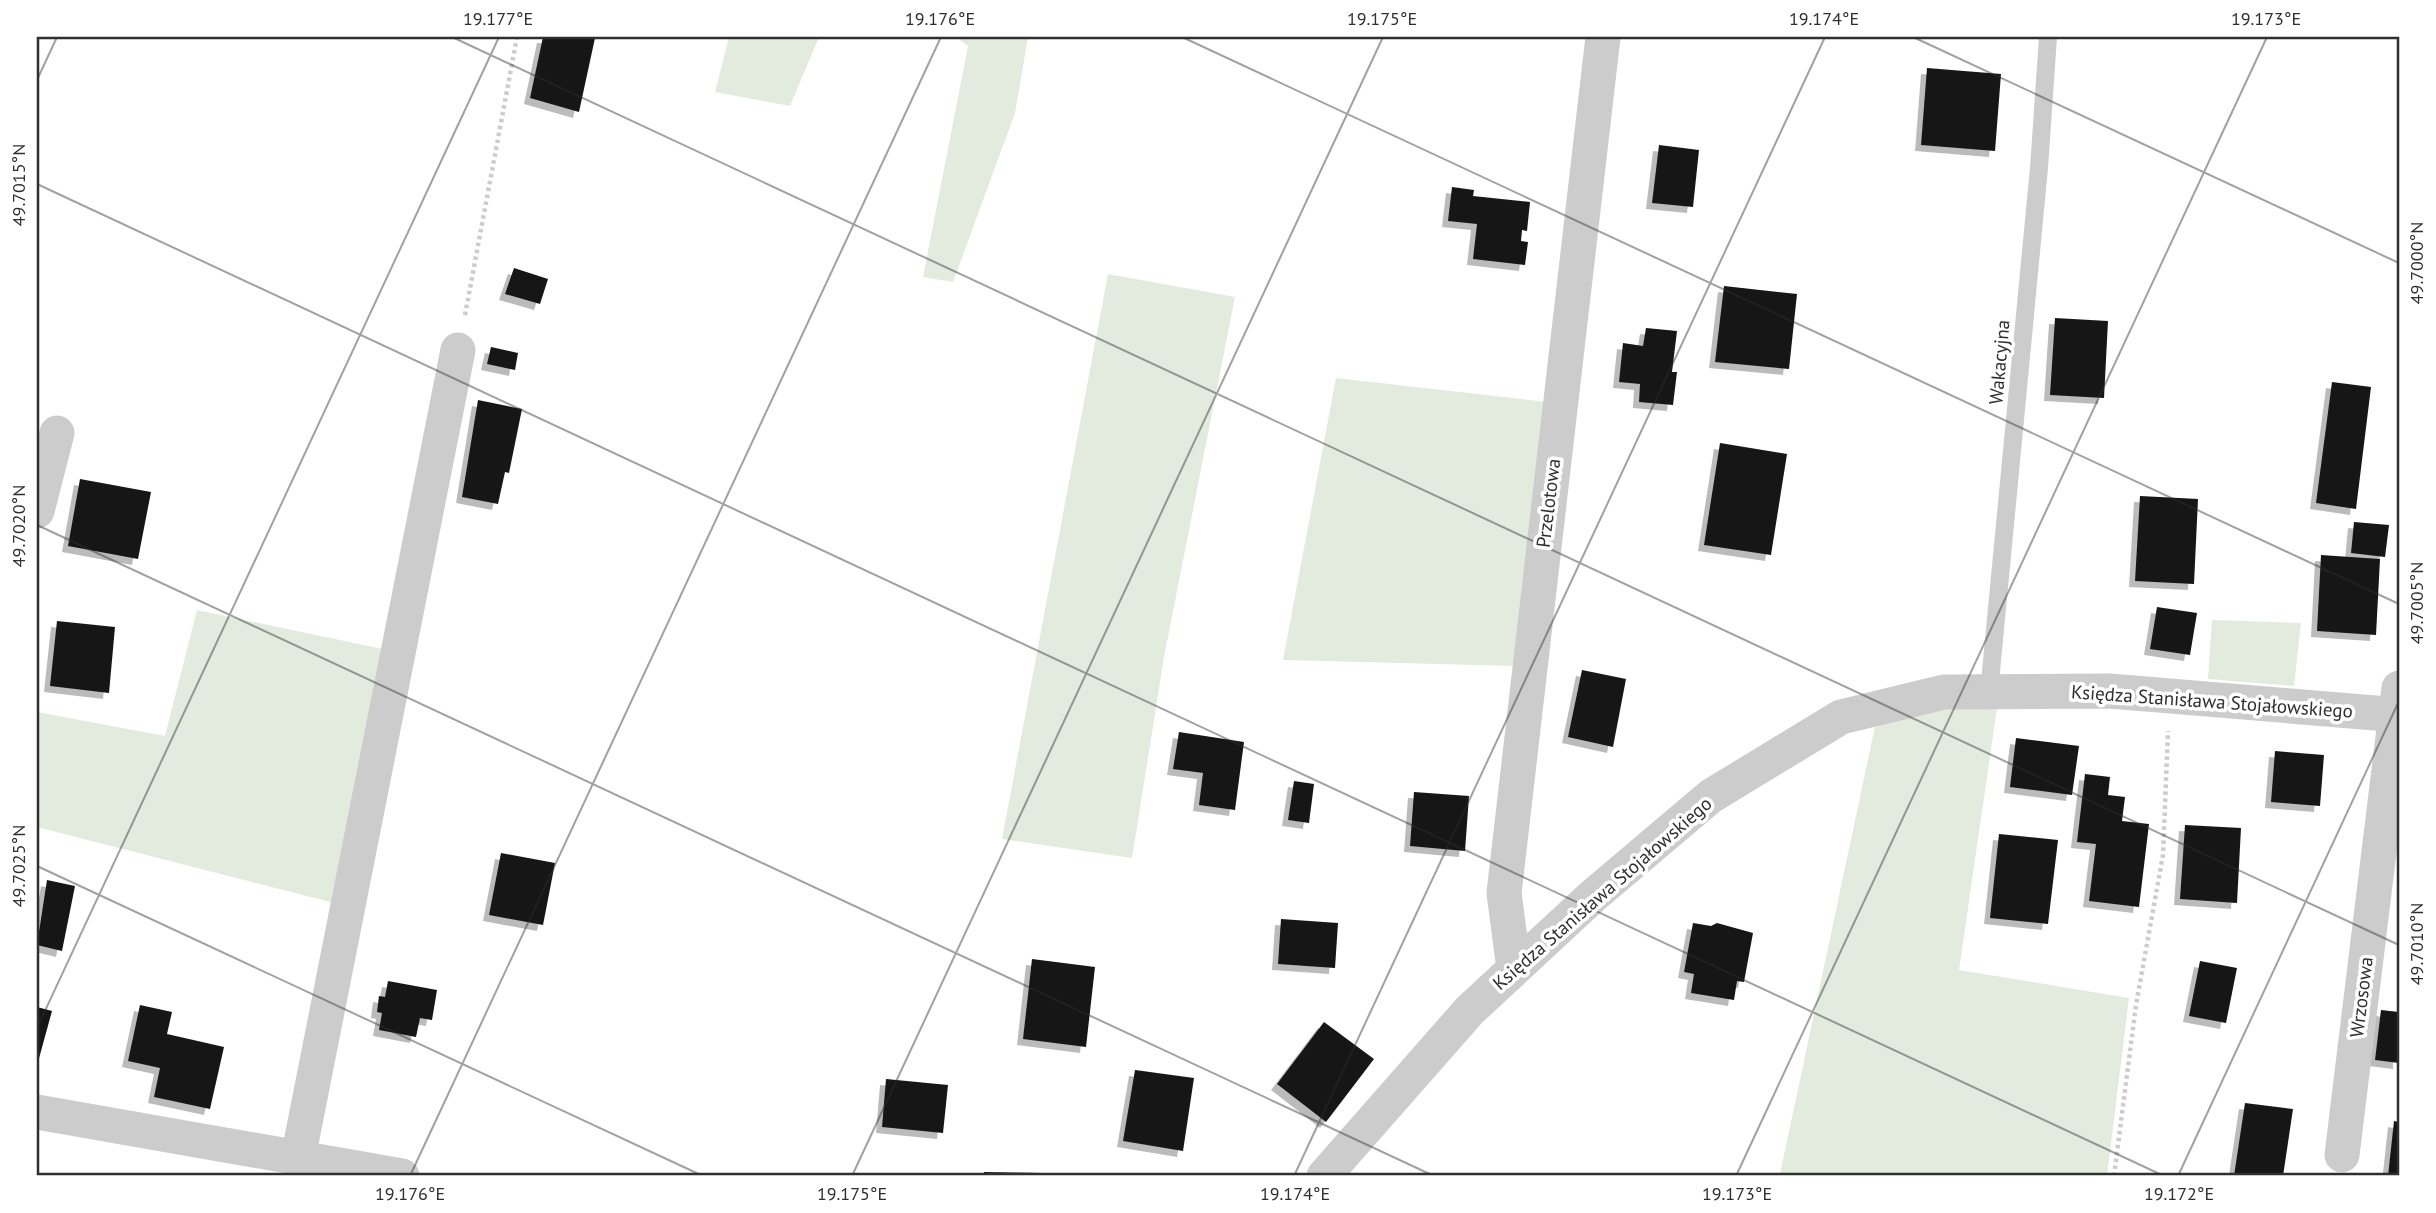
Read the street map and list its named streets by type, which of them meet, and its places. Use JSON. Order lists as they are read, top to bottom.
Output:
{
  "streets": {
    "street": ["Przelotowa", "Księdza Stanisława Stojałowskiego", "Wrzosowa"],
    "lane": ["Wakacyjna"]
  },
  "crossings": [
    ["Wakacyjna", "Księdza Stanisława Stojałowskiego"],
    ["Przelotowa", "Księdza Stanisława Stojałowskiego"],
    ["Księdza Stanisława Stojałowskiego", "Wrzosowa"]
  ],
  "coordinates": [
    "19.177°E",
    "19.176°E",
    "19.175°E",
    "19.174°E",
    "19.173°E",
    "49.7015°N",
    "49.7000°N",
    "49.7020°N",
    "49.7005°N",
    "49.7025°N",
    "49.7010°N",
    "19.172°E"
  ]
}
